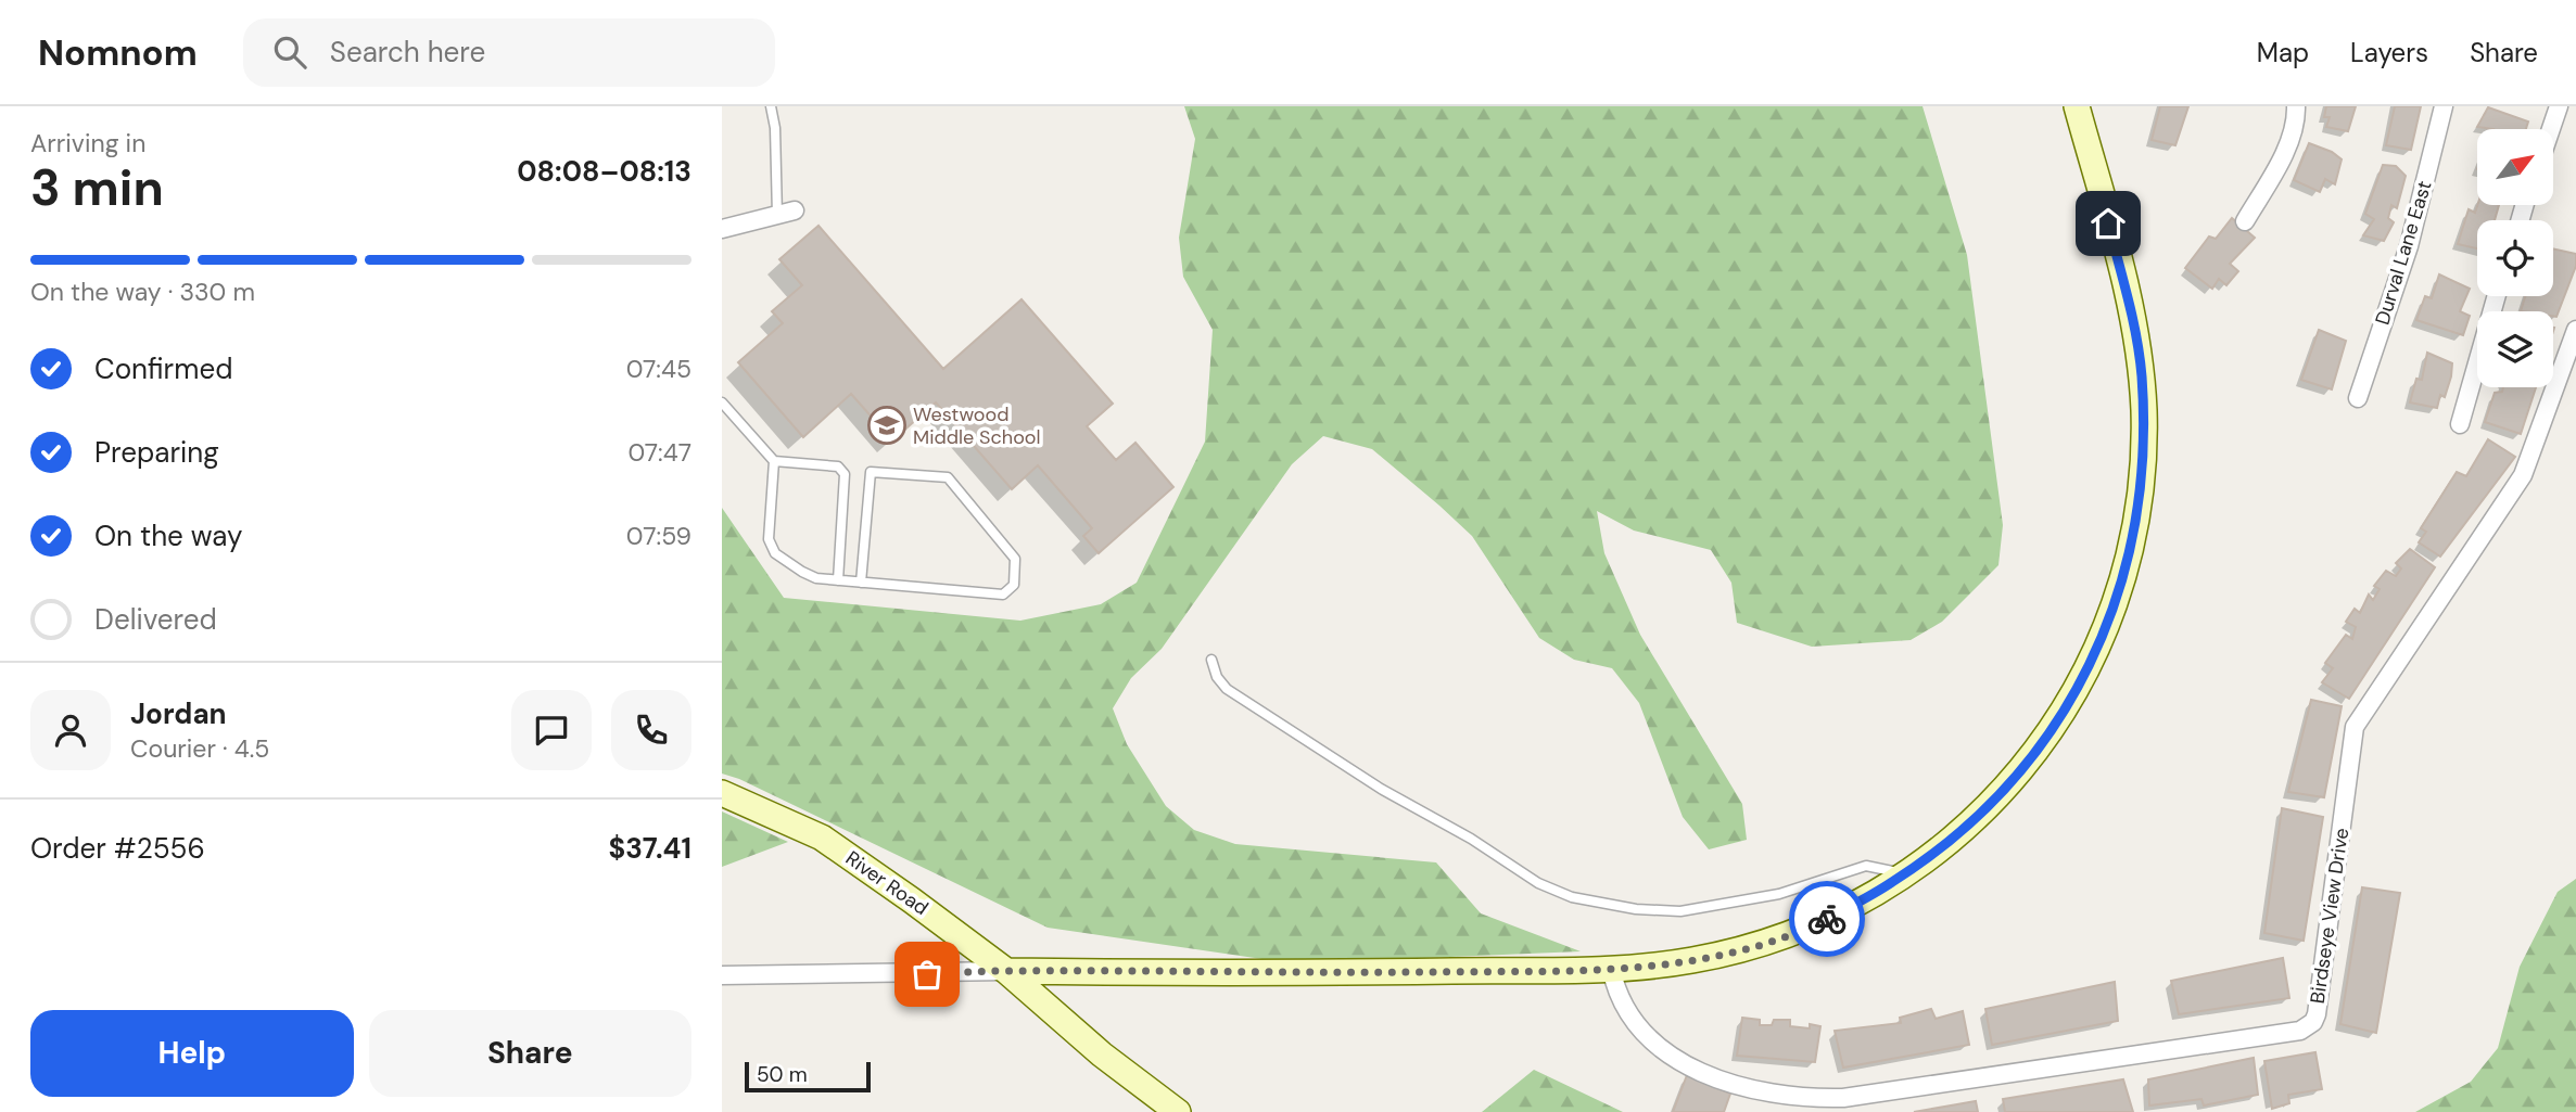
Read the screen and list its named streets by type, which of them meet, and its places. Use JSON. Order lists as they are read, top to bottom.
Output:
{
  "streets": {
    "street": ["Durval Lane East", "River Road", "Birdseye View Drive"]
  },
  "places": {
    "school or university": ["Westwood Middle School"]
  },
  "scale_bar": "50 m",
  "north": "top right",
  "page": {
    "header": "Nomnom",
    "search": "Search here",
    "nav": ["Map", "Layers", "Share"],
    "heading": ["3 min", "Arriving in", "08:08–08:13"],
    "panel": [
      "Jordan",
      "Courier · 4.5",
      "Order #2556",
      "$37.41"
    ],
    "bar": "On the way · 330 m",
    "list": [
      ["Confirmed", "07:45"],
      ["Preparing", "07:47"],
      ["On the way", "07:59"],
      "Delivered"
    ],
    "buttons": ["Help", "Share"],
    "scale": "50 m"
  }
}
